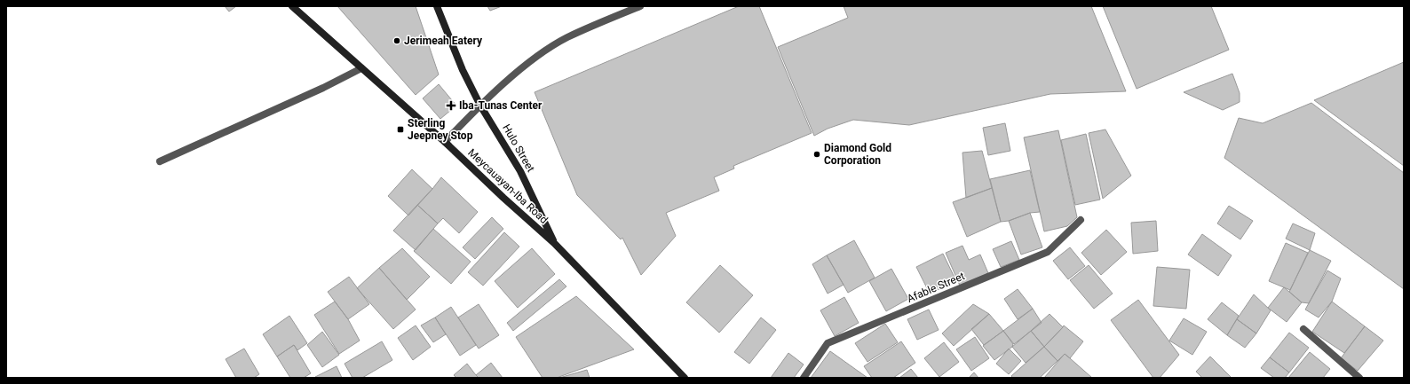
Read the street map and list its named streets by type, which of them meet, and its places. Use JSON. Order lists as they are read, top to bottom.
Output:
{
  "streets": {
    "main road": ["Hulo Street", "Meycauayan-Iba Road"],
    "street": ["Afable Street"]
  },
  "crossings": [
    ["Hulo Street", "Meycauayan-Iba Road"]
  ],
  "places": {
    "other": ["Jerimeah Eatery", "Diamond Gold Corporation"],
    "health": ["Iba-Tunas Center"],
    "transit": ["Sterling Jeepney Stop"]
  }
}
